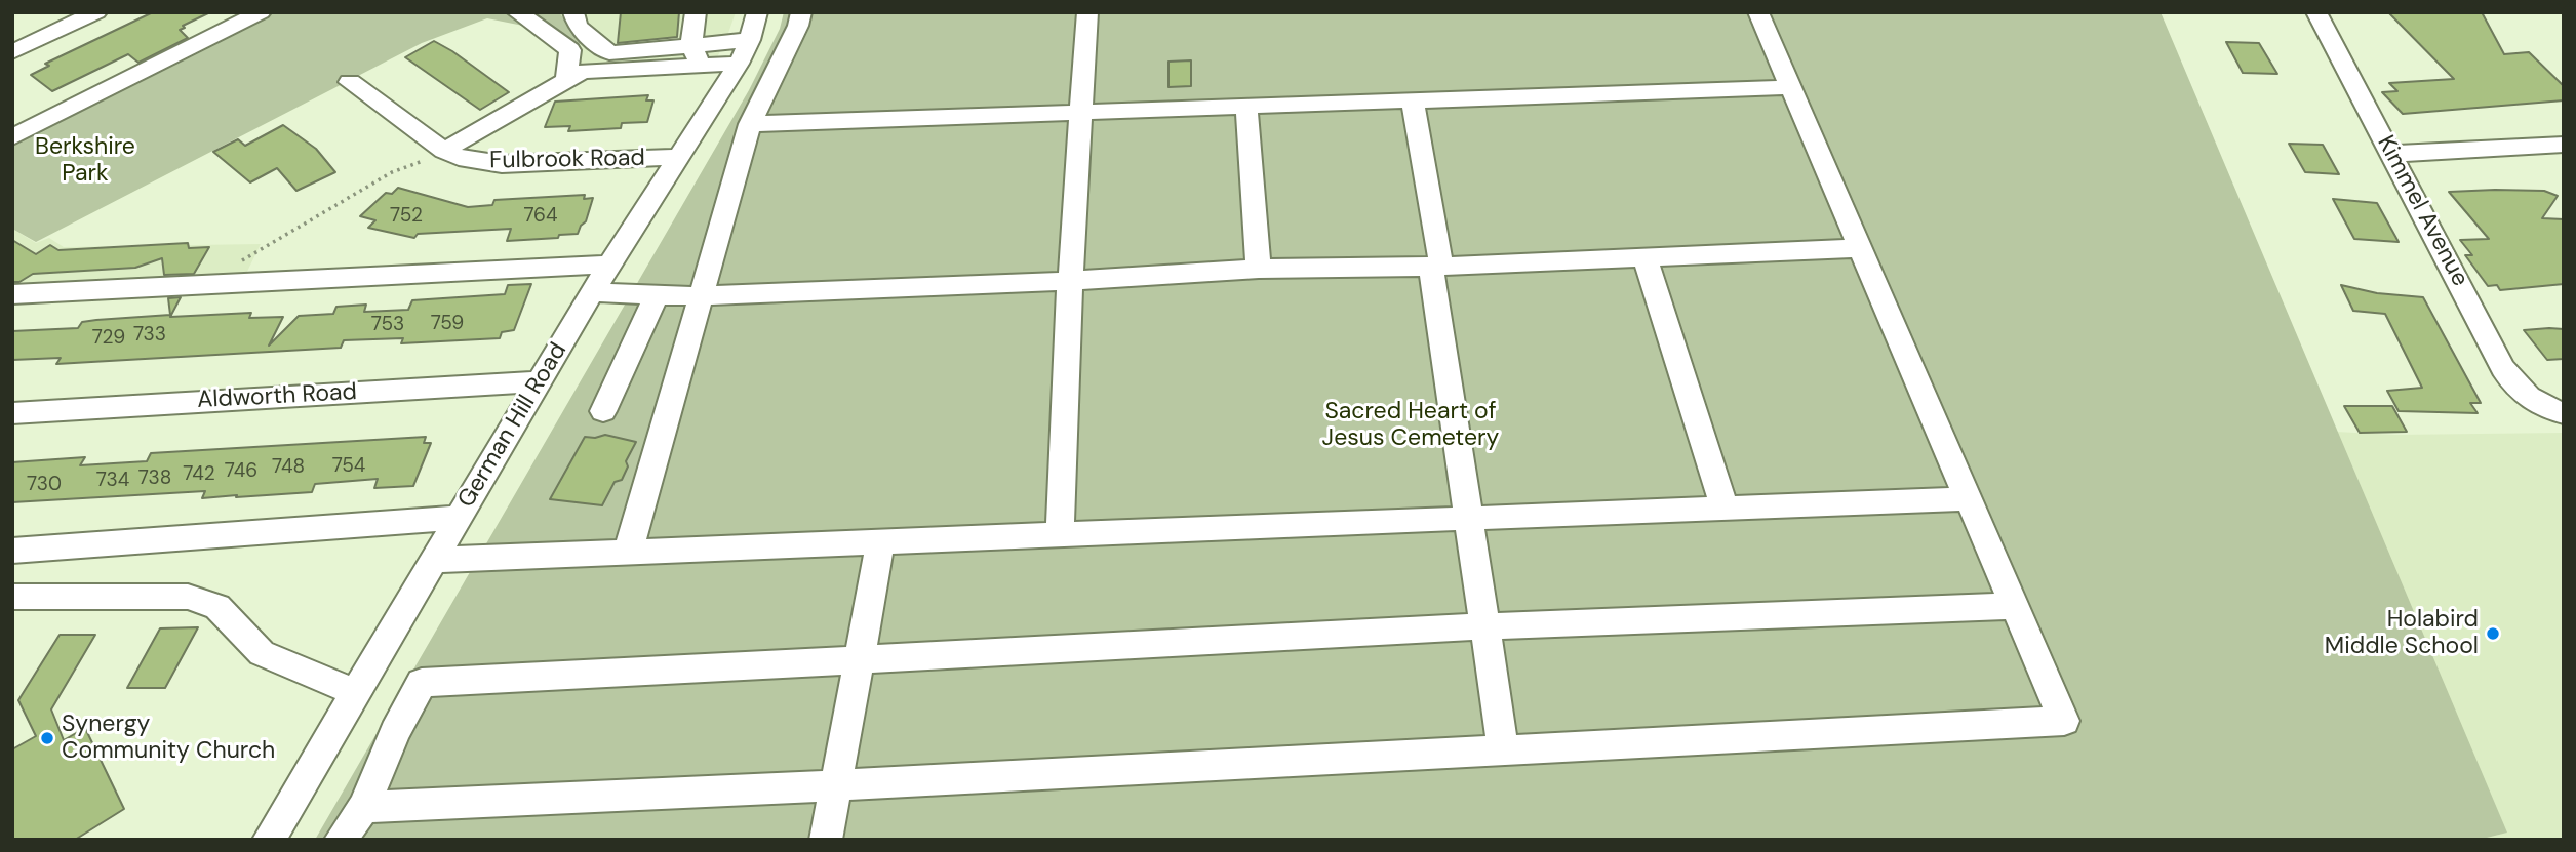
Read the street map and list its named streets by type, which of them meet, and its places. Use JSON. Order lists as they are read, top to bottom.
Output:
{
  "streets": {
    "street": [
      "Fulbrook Road",
      "Kimmel Avenue",
      "Aldworth Road",
      "German Hill Road"
    ]
  },
  "crossings": [
    ["Fulbrook Road", "German Hill Road"],
    ["Aldworth Road", "German Hill Road"]
  ],
  "parks": ["Berkshire Park", "Sacred Heart of Jesus Cemetery"],
  "places": ["Holabird Middle School", "Synergy Community Church"],
  "house_numbers": [
    "752",
    "764",
    "759",
    "753",
    "733",
    "729",
    "754",
    "748",
    "746",
    "742",
    "738",
    "734",
    "730"
  ]
}
